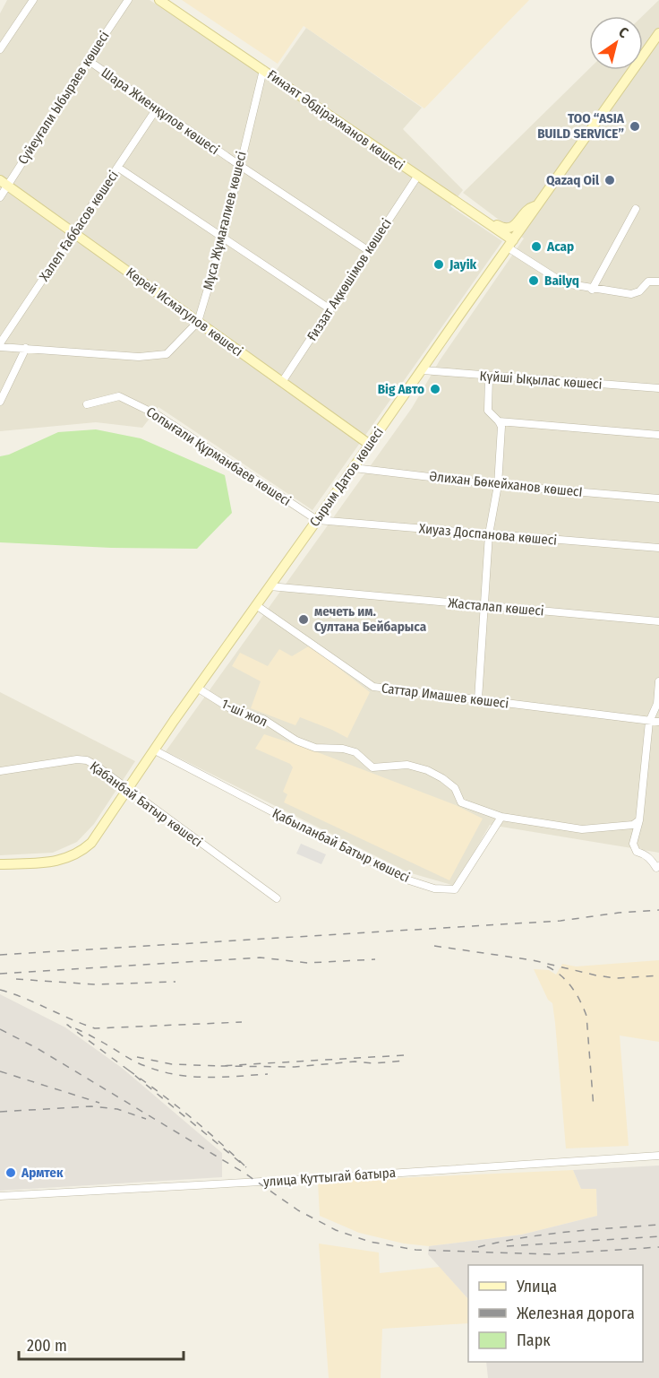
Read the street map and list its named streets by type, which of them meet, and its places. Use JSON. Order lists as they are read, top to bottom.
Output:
{
  "streets": {
    "main road": ["Ғинаят Әбдірахманов көшесі", "Керей Исмагулов көшесі", "Сырым Датов көшесі"],
    "street": [
      "Сүйеуғали Ыбыраев көшесi",
      "Шара Жиенқұлов көшесі",
      "Мұса Жұмағалиев көшесі",
      "Халел Ғаббасов көшесі",
      "Ғиззат Ақкөшімов көшесi",
      "Күйші Ықылас көшесі",
      "Сопығали Құрманбаев көшесі",
      "Әлихан Бөкейханов көшесI",
      "Хиуаз Доспанова көшесі",
      "Жасталап көшесі",
      "Саттар Имашев көшесі",
      "1-ші жол",
      "Қабанбай Батыр көшесі",
      "Қабыланбай Батыр көшесі",
      "улица Куттыгай батыра"
    ]
  },
  "crossings": [
    ["Сүйеуғали Ыбыраев көшесi", "Шара Жиенқұлов көшесі"],
    ["Сүйеуғали Ыбыраев көшесi", "Керей Исмагулов көшесі"],
    ["Шара Жиенқұлов көшесі", "Мұса Жұмағалиев көшесі"],
    ["Шара Жиенқұлов көшесі", "Халел Ғаббасов көшесі"],
    ["Шара Жиенқұлов көшесі", "Ғиззат Ақкөшімов көшесi"],
    ["Ғинаят Әбдірахманов көшесі", "Мұса Жұмағалиев көшесі"],
    ["Ғинаят Әбдірахманов көшесі", "Ғиззат Ақкөшімов көшесi"],
    ["Ғинаят Әбдірахманов көшесі", "Сырым Датов көшесі"],
    ["Мұса Жұмағалиев көшесі", "Халел Ғаббасов көшесі"],
    ["Мұса Жұмағалиев көшесі", "Керей Исмагулов көшесі"],
    ["Халел Ғаббасов көшесі", "Керей Исмагулов көшесі"],
    ["Ғиззат Ақкөшімов көшесi", "Керей Исмагулов көшесі"],
    ["Керей Исмагулов көшесі", "Сырым Датов көшесі"],
    ["Күйші Ықылас көшесі", "Сырым Датов көшесі"],
    ["Сопығали Құрманбаев көшесі", "Сырым Датов көшесі"],
    ["Сопығали Құрманбаев көшесі", "Хиуаз Доспанова көшесі"],
    ["Сырым Датов көшесі", "Әлихан Бөкейханов көшесI"],
    ["Сырым Датов көшесі", "Хиуаз Доспанова көшесі"],
    ["Сырым Датов көшесі", "Жасталап көшесі"],
    ["Сырым Датов көшесі", "Саттар Имашев көшесі"],
    ["Сырым Датов көшесі", "1-ші жол"],
    ["Сырым Датов көшесі", "Қабанбай Батыр көшесі"],
    ["Сырым Датов көшесі", "Қабыланбай Батыр көшесі"],
    ["1-ші жол", "Қабыланбай Батыр көшесі"]
  ],
  "places": [
    "TOO “ASIA BUILD SERVICE”",
    "Qazaq Oil",
    "Асар",
    "Jayik",
    "Bailyq",
    "Big Авто",
    "мечеть им. Султана Бейбарыса",
    "Армтек"
  ],
  "legend": ["Улица", "Железная дорога", "Парк"],
  "scale_bar": "200 m",
  "north": "top right"
}
